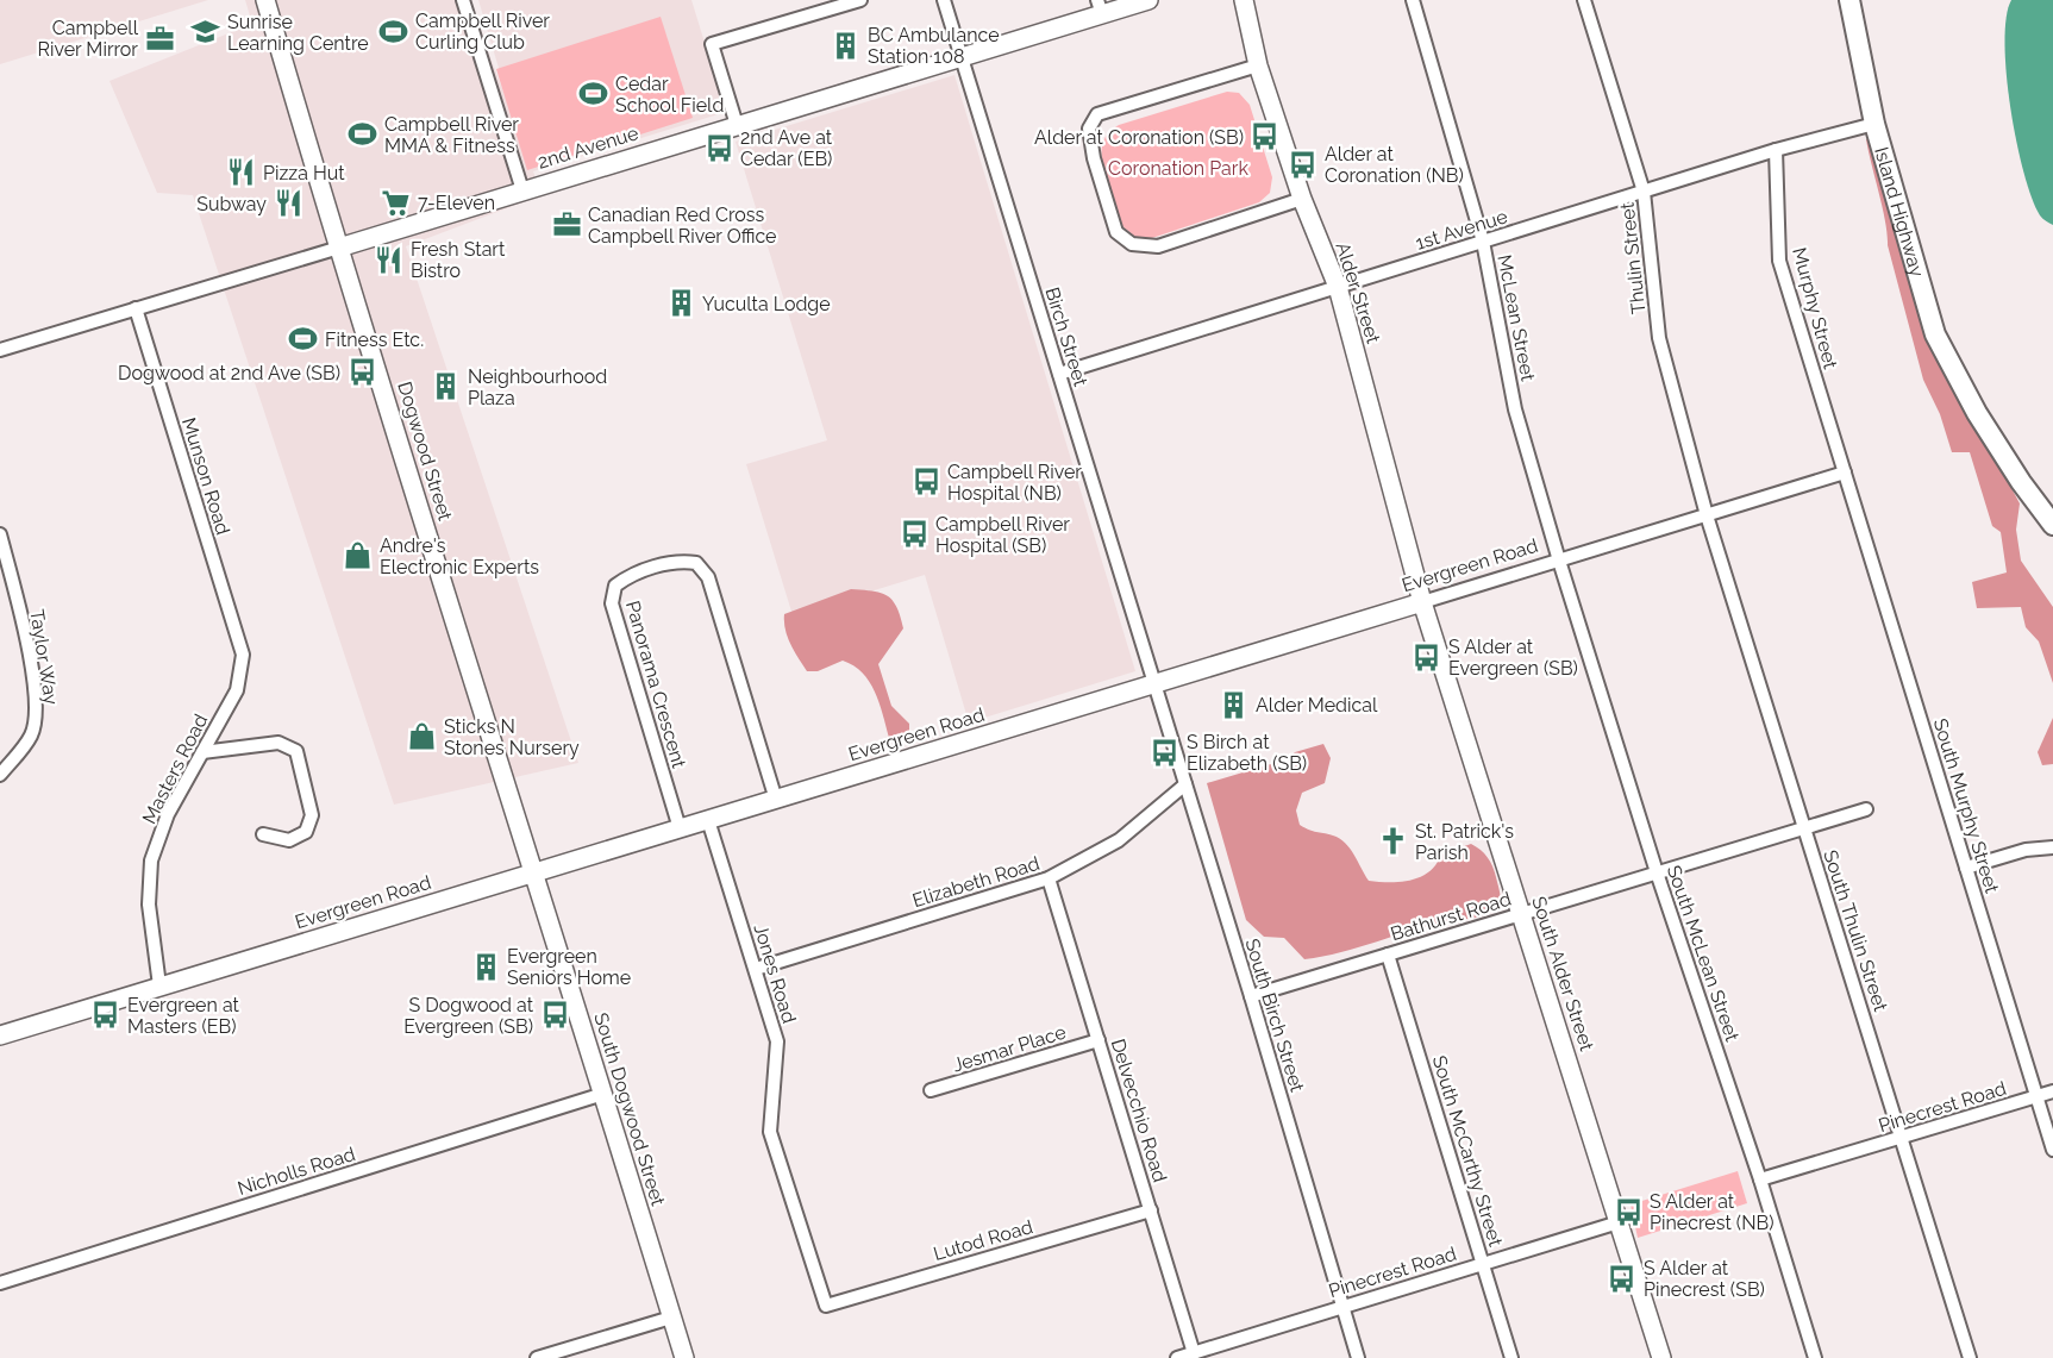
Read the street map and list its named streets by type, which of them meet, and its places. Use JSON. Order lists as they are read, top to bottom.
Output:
{
  "streets": {
    "main road": ["Island Highway"],
    "street": [
      "2nd Avenue",
      "1st Avenue",
      "Thulin Street",
      "Alder Street",
      "Murphy Street",
      "McLean Street",
      "Birch Street",
      "Dogwood Street",
      "Munson Road",
      "Evergreen Road",
      "Taylor Way",
      "Panorama Crescent",
      "Masters Road",
      "South Murphy Street",
      "Elizabeth Road",
      "Bathurst Road",
      "South Thulin Street",
      "South McLean Street",
      "Jones Road",
      "South Alder Street",
      "South Birch Street",
      "Jesmar Place",
      "Pinecrest Road",
      "South Dogwood Street",
      "Delvecchio Road",
      "South McCarthy Street",
      "Nicholls Road",
      "Lutod Road"
    ]
  },
  "crossings": [
    ["2nd Avenue", "Birch Street"],
    ["2nd Avenue", "Dogwood Street"],
    ["2nd Avenue", "Munson Road"],
    ["Island Highway", "1st Avenue"],
    ["1st Avenue", "Thulin Street"],
    ["1st Avenue", "Alder Street"],
    ["1st Avenue", "Murphy Street"],
    ["1st Avenue", "McLean Street"],
    ["1st Avenue", "Birch Street"],
    ["Thulin Street", "Evergreen Road"],
    ["Thulin Street", "South Thulin Street"],
    ["Alder Street", "Evergreen Road"],
    ["Alder Street", "South Alder Street"],
    ["Murphy Street", "Evergreen Road"],
    ["Murphy Street", "South Murphy Street"],
    ["McLean Street", "Evergreen Road"],
    ["McLean Street", "South McLean Street"],
    ["Birch Street", "Evergreen Road"],
    ["Birch Street", "South Birch Street"],
    ["Dogwood Street", "Evergreen Road"],
    ["Dogwood Street", "South Dogwood Street"],
    ["Munson Road", "Masters Road"],
    ["Evergreen Road", "Panorama Crescent"],
    ["Evergreen Road", "Masters Road"],
    ["Evergreen Road", "South Murphy Street"],
    ["Evergreen Road", "South Thulin Street"],
    ["Evergreen Road", "South McLean Street"],
    ["Evergreen Road", "Jones Road"],
    ["Evergreen Road", "South Alder Street"],
    ["Evergreen Road", "South Birch Street"],
    ["Evergreen Road", "South Dogwood Street"],
    ["South Murphy Street", "Pinecrest Road"],
    ["Elizabeth Road", "Jones Road"],
    ["Elizabeth Road", "South Birch Street"],
    ["Elizabeth Road", "Delvecchio Road"],
    ["Bathurst Road", "South Thulin Street"],
    ["Bathurst Road", "South McLean Street"],
    ["Bathurst Road", "South Alder Street"],
    ["Bathurst Road", "South Birch Street"],
    ["Bathurst Road", "South McCarthy Street"],
    ["South Thulin Street", "Pinecrest Road"],
    ["South McLean Street", "Pinecrest Road"],
    ["Jones Road", "Lutod Road"],
    ["South Alder Street", "Pinecrest Road"],
    ["South Birch Street", "Pinecrest Road"],
    ["Jesmar Place", "Delvecchio Road"],
    ["Pinecrest Road", "Delvecchio Road"],
    ["Pinecrest Road", "South McCarthy Street"],
    ["South Dogwood Street", "Nicholls Road"],
    ["Delvecchio Road", "Lutod Road"]
  ],
  "parks": ["Coronation Park"],
  "places": {
    "sports": [
      "Campbell River Curling Club",
      "Cedar School Field",
      "Campbell River MMA & Fitness",
      "Fitness Etc."
    ],
    "school or university": ["Sunrise Learning Centre"],
    "office": ["Campbell River Mirror", "Canadian Red Cross Campbell River Office"],
    "building": [
      "BC Ambulance Station 108",
      "Yuculta Lodge",
      "Neighbourhood Plaza",
      "Alder Medical",
      "Evergreen Seniors Home"
    ],
    "bus stop": [
      "Alder at Coronation (SB)",
      "2nd Ave at Cedar (EB)",
      "Alder at Coronation (NB)",
      "Dogwood at 2nd Ave (SB)",
      "Campbell River Hospital (NB)",
      "Campbell River Hospital (SB)",
      "S Alder at Evergreen (SB)",
      "S Birch at Elizabeth (SB)",
      "Evergreen at Masters (EB)",
      "S Dogwood at Evergreen (SB)",
      "S Alder at Pinecrest (NB)",
      "S Alder at Pinecrest (SB)"
    ],
    "restaurant": ["Pizza Hut", "Subway", "Fresh Start Bistro"],
    "supermarket": ["7-Eleven"],
    "shop": ["Andre's Electronic Experts", "Sticks N Stones Nursery"],
    "church": ["St. Patrick's Parish"]
  }
}
